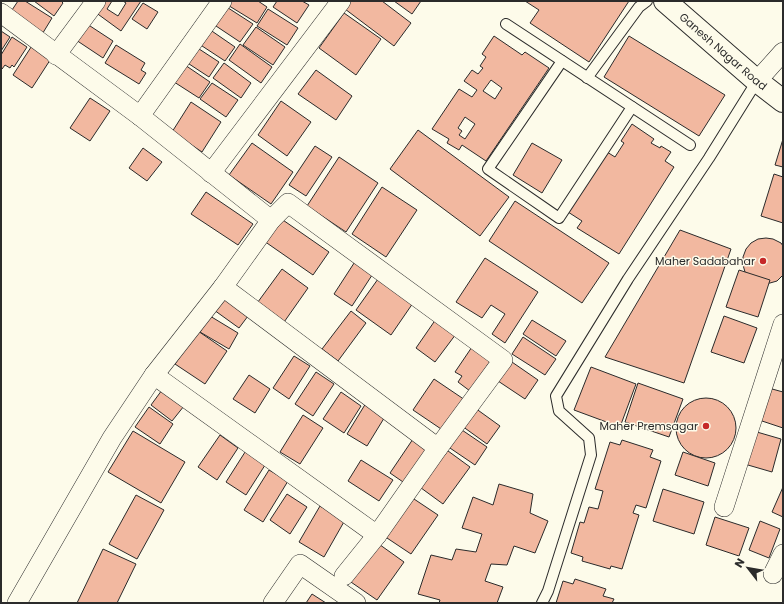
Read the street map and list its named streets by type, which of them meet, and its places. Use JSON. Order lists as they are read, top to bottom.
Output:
{
  "streets": {
    "street": ["Ganesh Nagar Road"]
  },
  "places": ["Maher Sadabahar", "Maher Premsagar"],
  "north": "top left"
}
